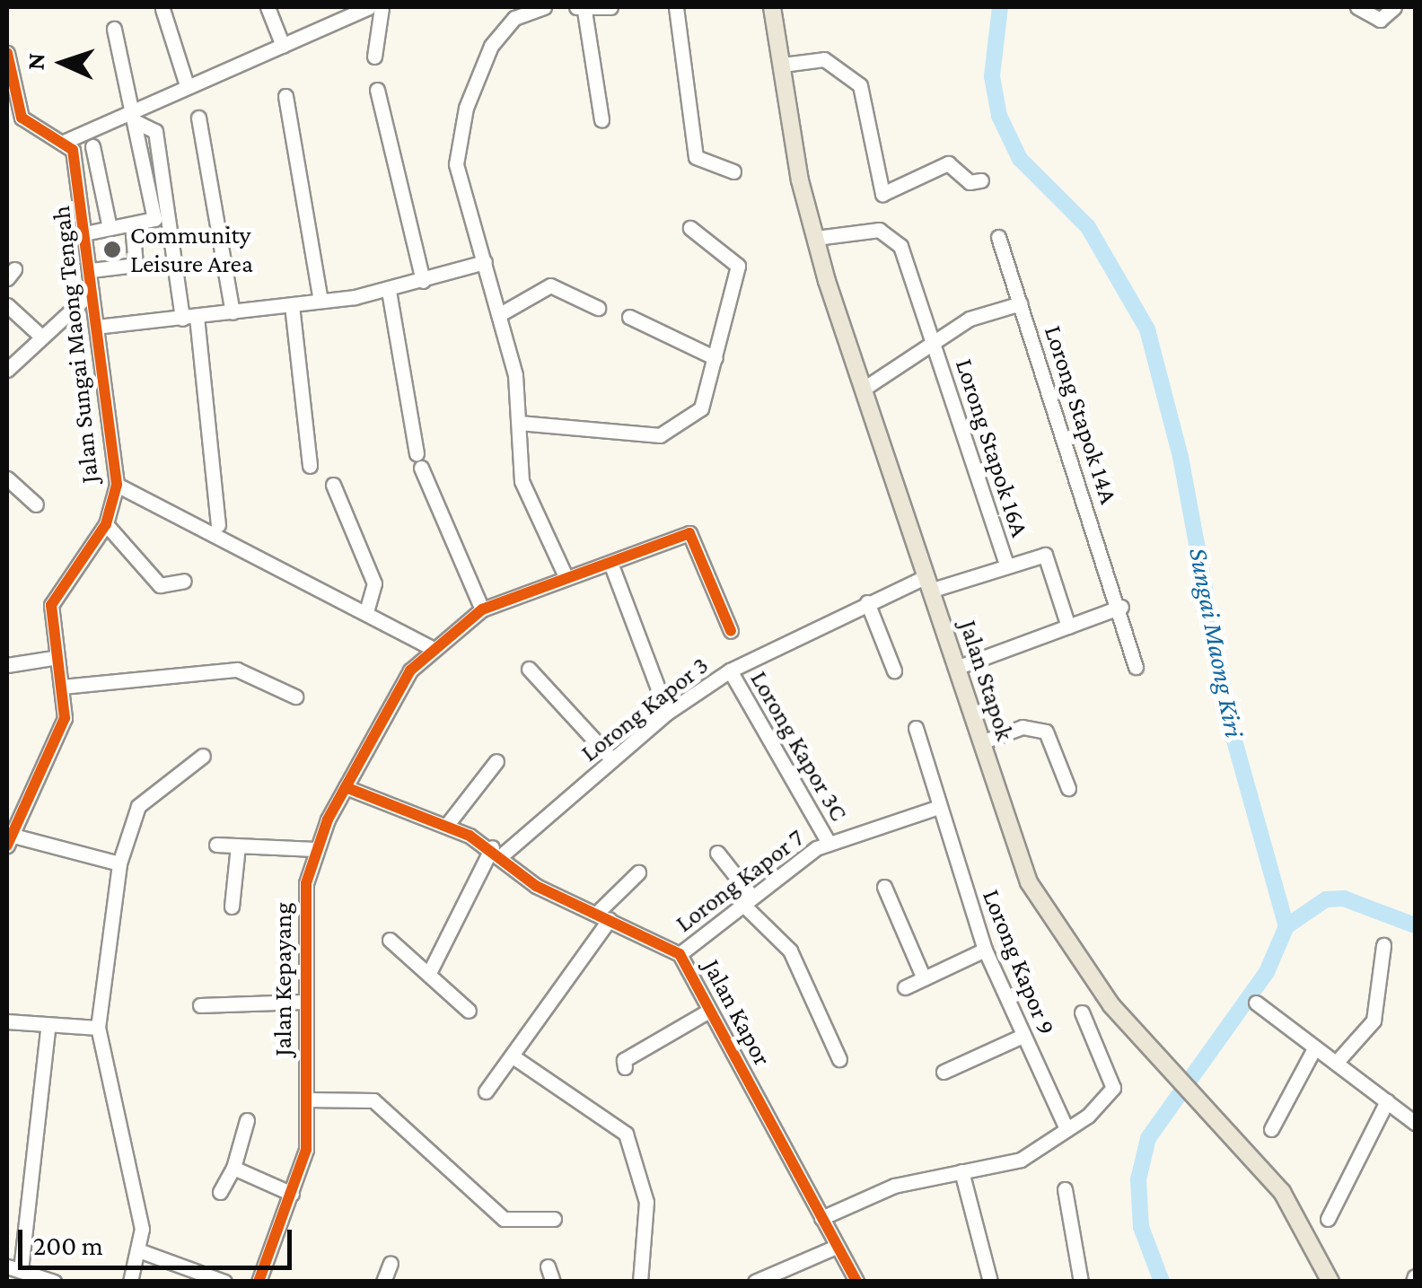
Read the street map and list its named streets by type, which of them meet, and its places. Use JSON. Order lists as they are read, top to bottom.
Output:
{
  "streets": {
    "main road": ["Jalan Stapok"],
    "street": [
      "Jalan Sungai Maong Tengah",
      "Lorong Stapok 14A",
      "Lorong Stapok 16A",
      "Lorong Kapor 3",
      "Lorong Kapor 3C",
      "Lorong Kapor 7",
      "Lorong Kapor 9",
      "Jalan Kepayang",
      "Jalan Kapor"
    ]
  },
  "crossings": [
    ["Lorong Stapok 16A", "Jalan Stapok"],
    ["Lorong Stapok 16A", "Lorong Kapor 3"],
    ["Jalan Stapok", "Lorong Kapor 3"],
    ["Lorong Kapor 3", "Lorong Kapor 3C"],
    ["Lorong Kapor 3", "Jalan Kapor"],
    ["Lorong Kapor 3C", "Lorong Kapor 7"],
    ["Lorong Kapor 7", "Lorong Kapor 9"],
    ["Lorong Kapor 7", "Jalan Kapor"],
    ["Lorong Kapor 9", "Jalan Kapor"],
    ["Jalan Kepayang", "Jalan Kapor"]
  ],
  "water": ["Sungai Maong Kiri"],
  "places": ["Community Leisure Area"],
  "scale_bar": "200 m",
  "north": "left"
}
